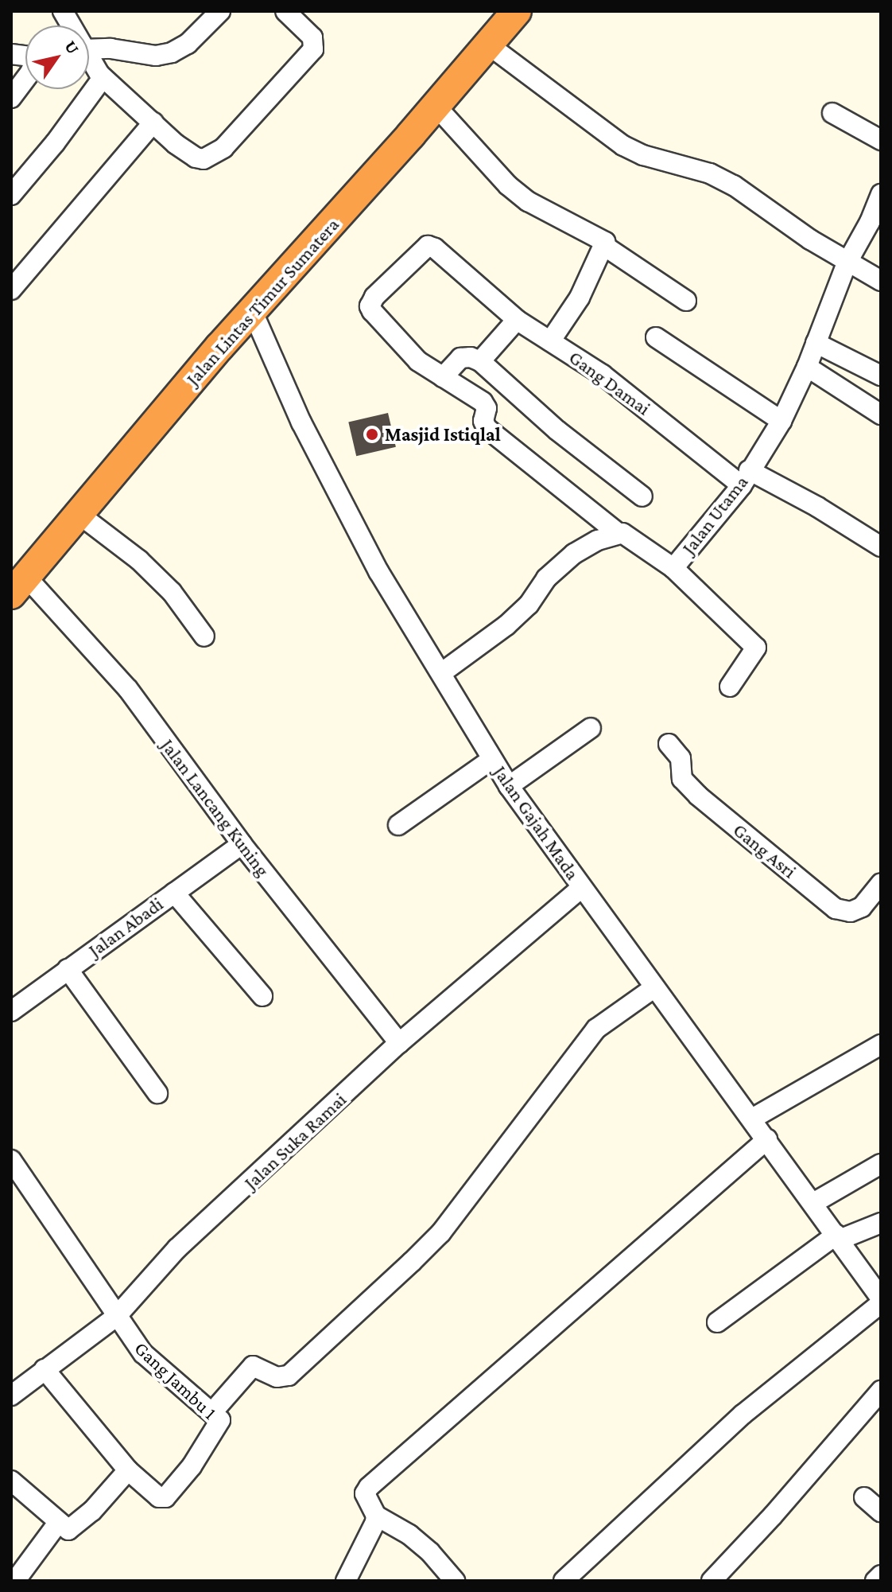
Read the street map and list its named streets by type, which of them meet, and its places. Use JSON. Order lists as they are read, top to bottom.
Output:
{
  "streets": {
    "highway": ["Jalan Lintas Timur Sumatera"],
    "street": [
      "Gang Damai",
      "Jalan Utama",
      "Jalan Lancang Kuning",
      "Jalan Gajah Mada",
      "Gang Asri",
      "Jalan Abadi",
      "Jalan Suka Ramai",
      "Gang Jambu 1"
    ]
  },
  "crossings": [
    ["Jalan Lintas Timur Sumatera", "Jalan Lancang Kuning"],
    ["Jalan Lintas Timur Sumatera", "Jalan Gajah Mada"],
    ["Gang Damai", "Jalan Utama"],
    ["Jalan Lancang Kuning", "Jalan Abadi"],
    ["Jalan Lancang Kuning", "Jalan Suka Ramai"],
    ["Jalan Gajah Mada", "Jalan Suka Ramai"],
    ["Jalan Suka Ramai", "Gang Jambu 1"]
  ],
  "places": ["Masjid Istiqlal"],
  "north": "top right"
}
